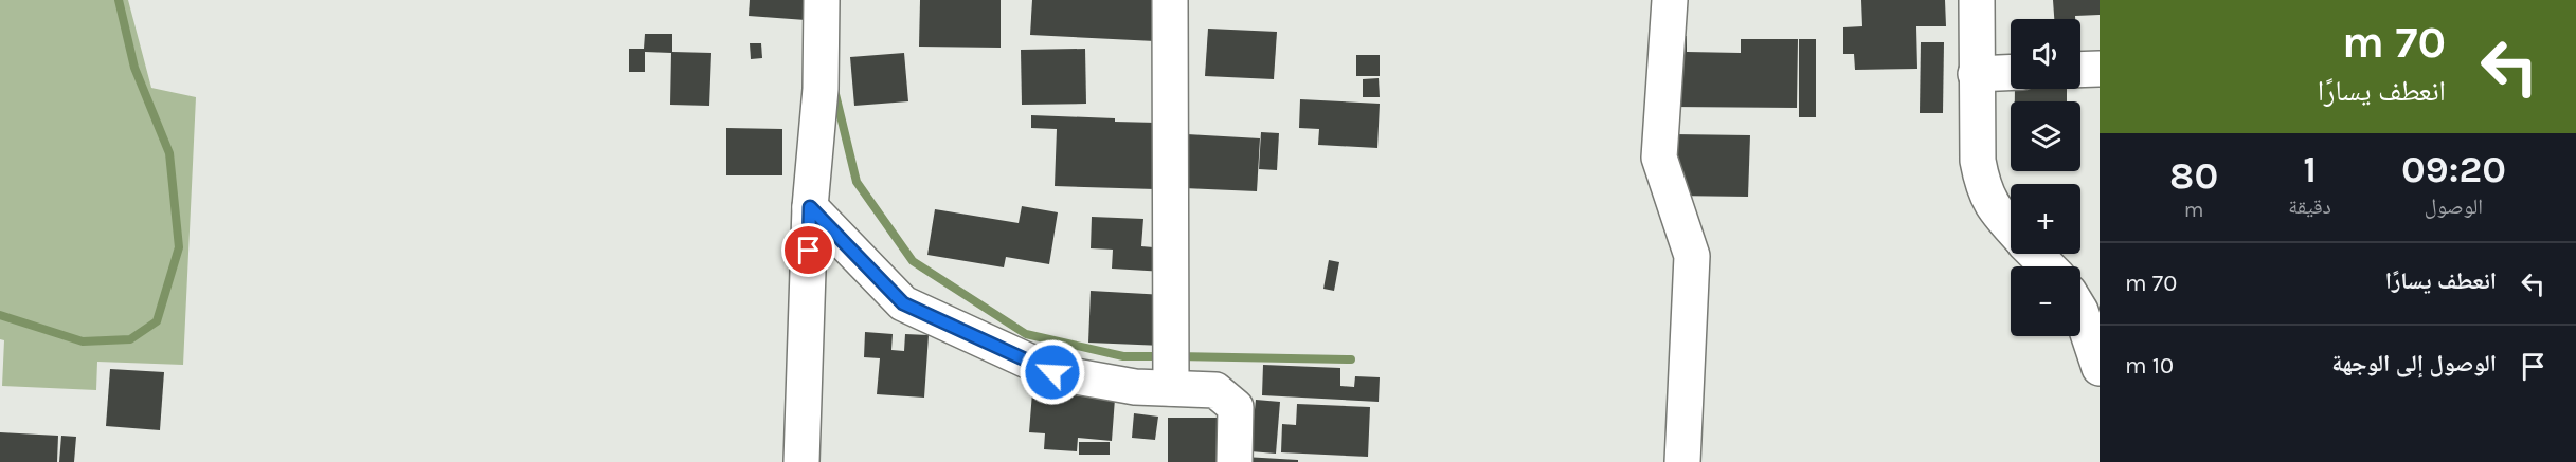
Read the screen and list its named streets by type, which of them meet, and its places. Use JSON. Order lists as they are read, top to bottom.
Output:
{
  "page": {
    "turn": ["70 m", "انعطف يسارًا"],
    "map_buttons": ["+", "−"],
    "eta": [
      "09:20",
      "الوصول",
      "1",
      "دقيقة",
      "80",
      "m"
    ],
    "list": [
      {
        "name": "انعطف يسارًا",
        "value": "70 m"
      },
      {
        "name": "الوصول إلى الوجهة",
        "value": "10 m"
      }
    ]
  }
}
